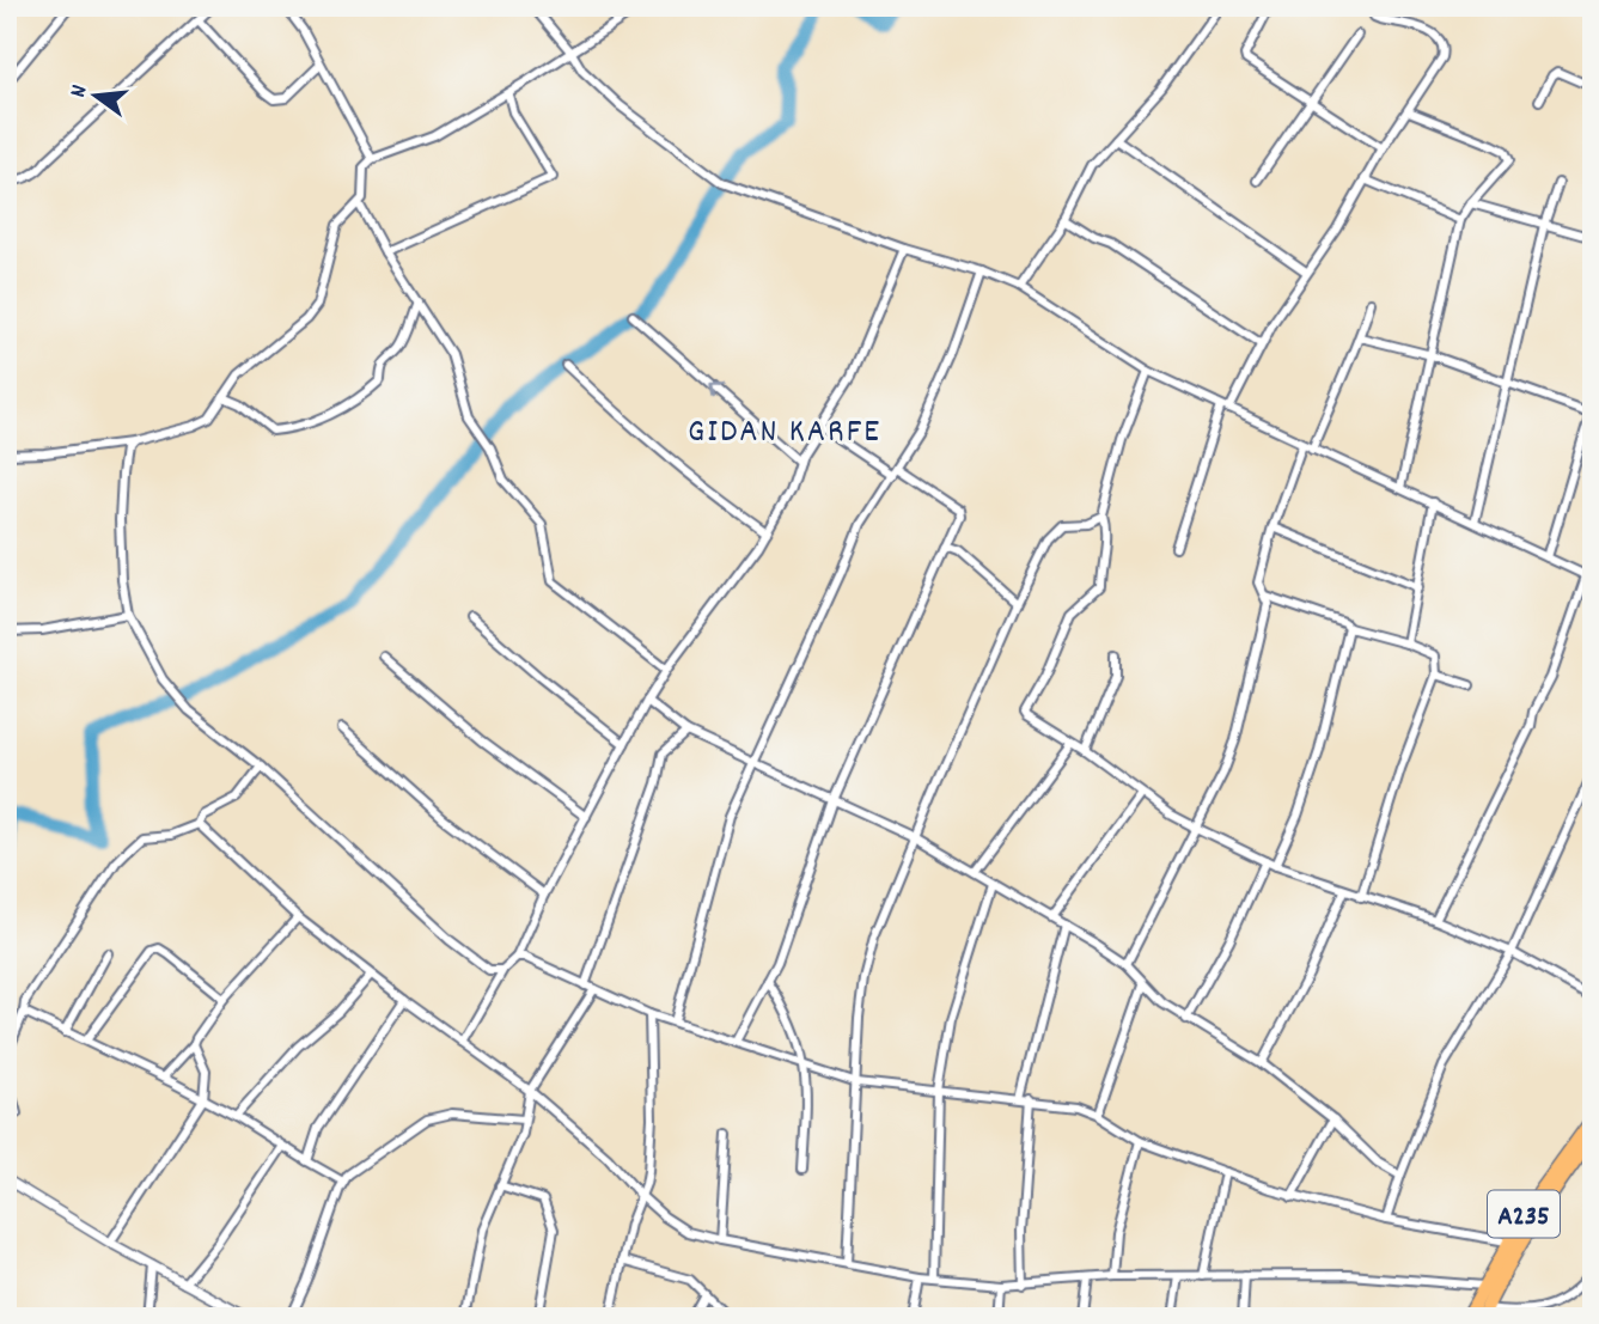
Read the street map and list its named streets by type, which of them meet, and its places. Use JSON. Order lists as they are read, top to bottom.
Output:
{
  "streets": {
    "highway": ["A235"]
  },
  "districts": ["GIDAN KARFE"],
  "north": "left"
}
